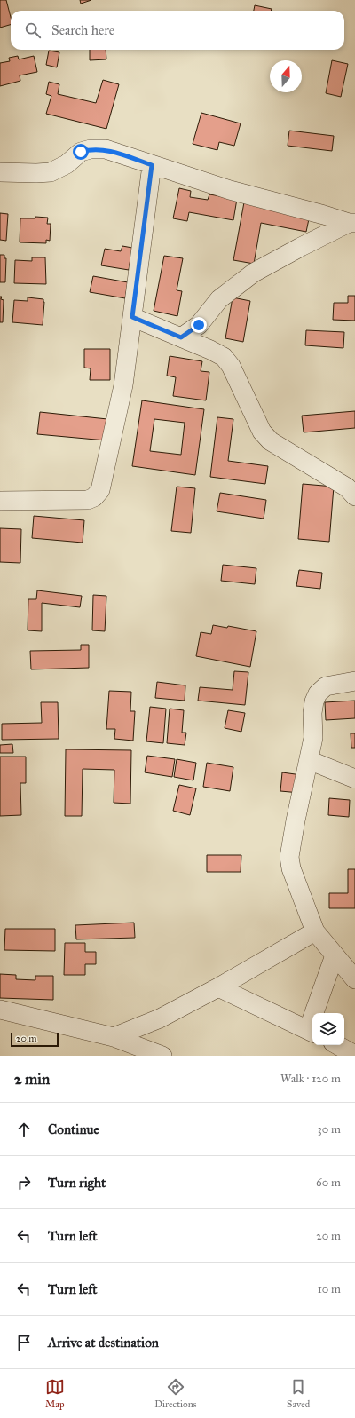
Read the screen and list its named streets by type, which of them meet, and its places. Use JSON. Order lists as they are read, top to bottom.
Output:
{
  "scale_bar": "20 m",
  "north": "top",
  "page": {
    "search": "Search here",
    "scale": "20 m",
    "heading": ["2 min", "Walk · 120 m"],
    "list": [
      ["Continue", "30 m"],
      ["Turn right", "60 m"],
      ["Turn left", "20 m"],
      ["Turn left", "10 m"],
      "Arrive at destination"
    ],
    "nav": ["Map", "Directions", "Saved"]
  }
}
